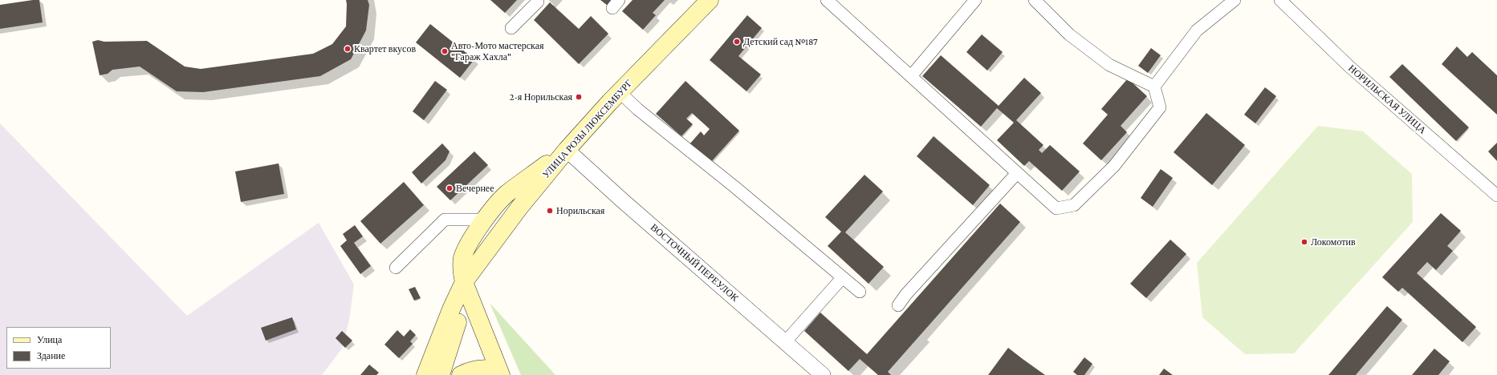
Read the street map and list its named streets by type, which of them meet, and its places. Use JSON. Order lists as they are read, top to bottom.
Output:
{
  "streets": {
    "main road": ["УЛИЦА РОЗЫ ЛЮКСЕМБУРГ"],
    "street": ["НОРИЛЬСКАЯ УЛИЦА", "ВОСТОЧНЫЙ ПЕРЕУЛОК"]
  },
  "crossings": [
    ["УЛИЦА РОЗЫ ЛЮКСЕМБУРГ", "ВОСТОЧНЫЙ ПЕРЕУЛОК"]
  ],
  "places": [
    "Детский сад №187",
    "Квартет вкусов",
    "Авто-Мото мастерская \"Гараж Хахла\"",
    "2-я Норильская",
    "Вечернее",
    "Норильская",
    "Локомотив"
  ],
  "legend": ["Улица", "Здание"]
}
